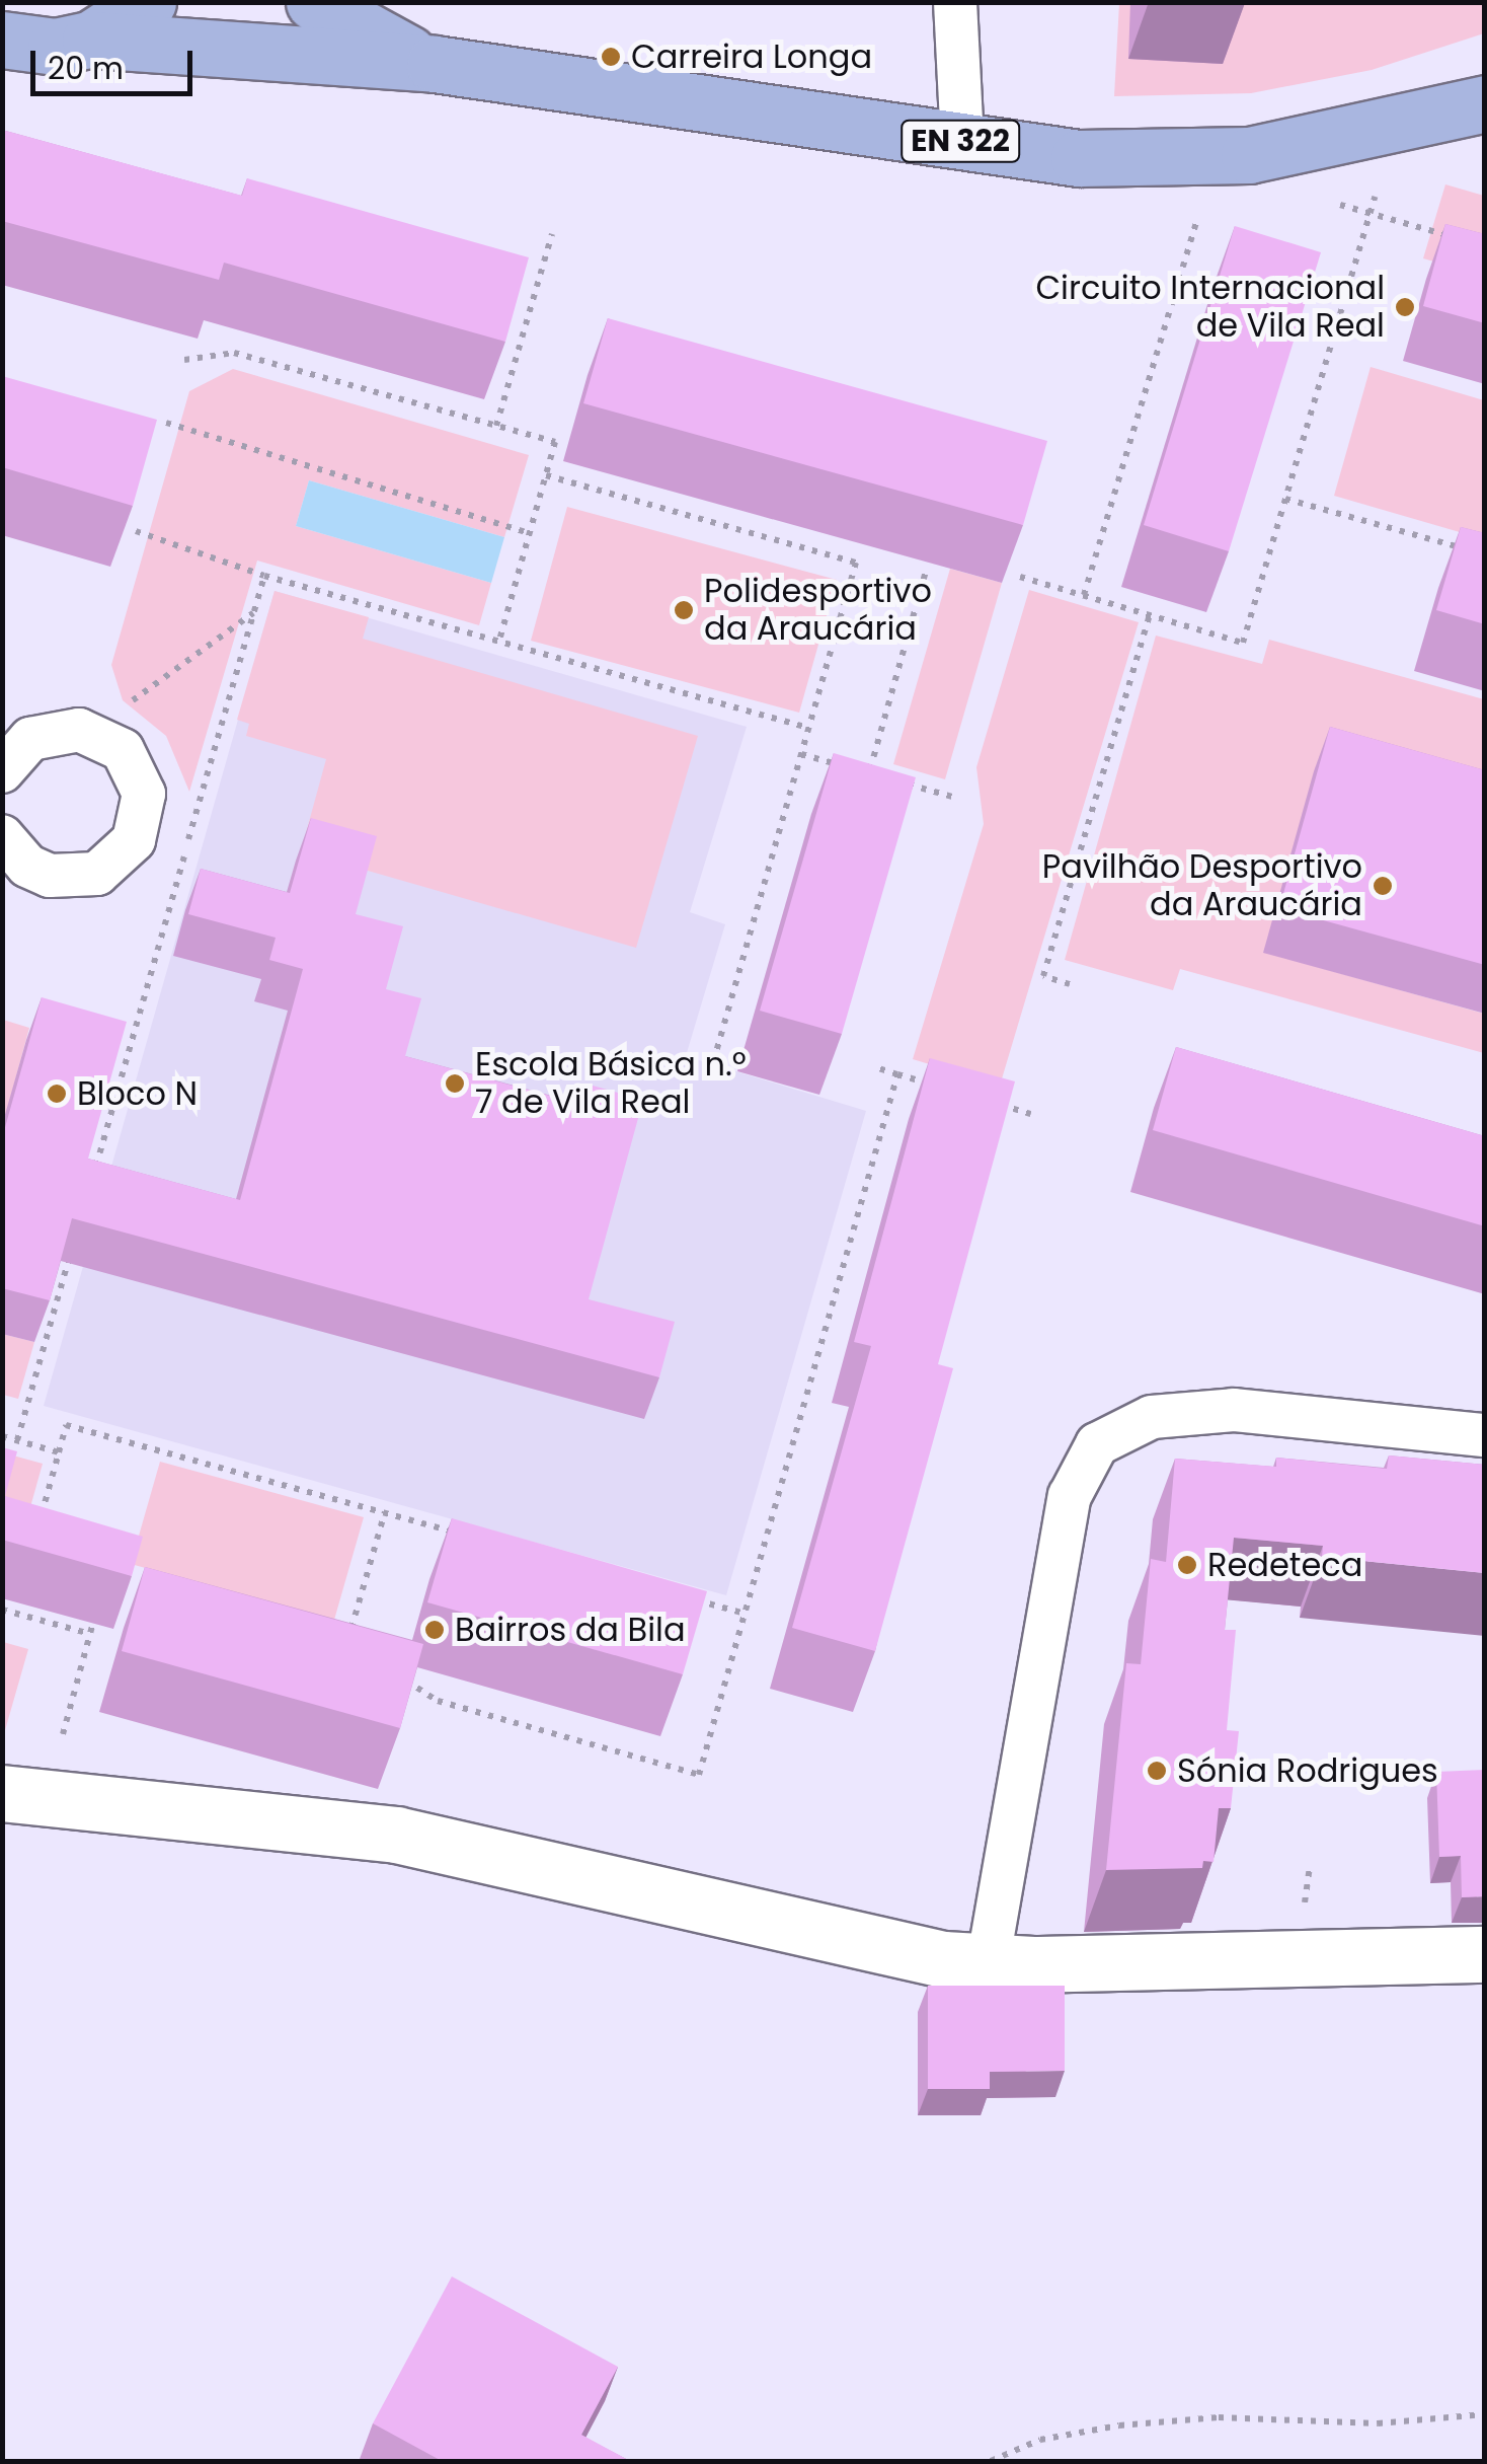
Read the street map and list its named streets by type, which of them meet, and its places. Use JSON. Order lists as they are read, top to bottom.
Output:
{
  "streets": {
    "main road": ["EN 322"]
  },
  "places": [
    "Carreira Longa",
    "Circuito Internacional de Vila Real",
    "Polidesportivo da Araucária",
    "Pavilhão Desportivo da Araucária",
    "Escola Básica n.º 7 de Vila Real",
    "Bloco N",
    "Redeteca",
    "Bairros da Bila",
    "Sónia Rodrigues"
  ],
  "scale_bar": "20 m"
}
